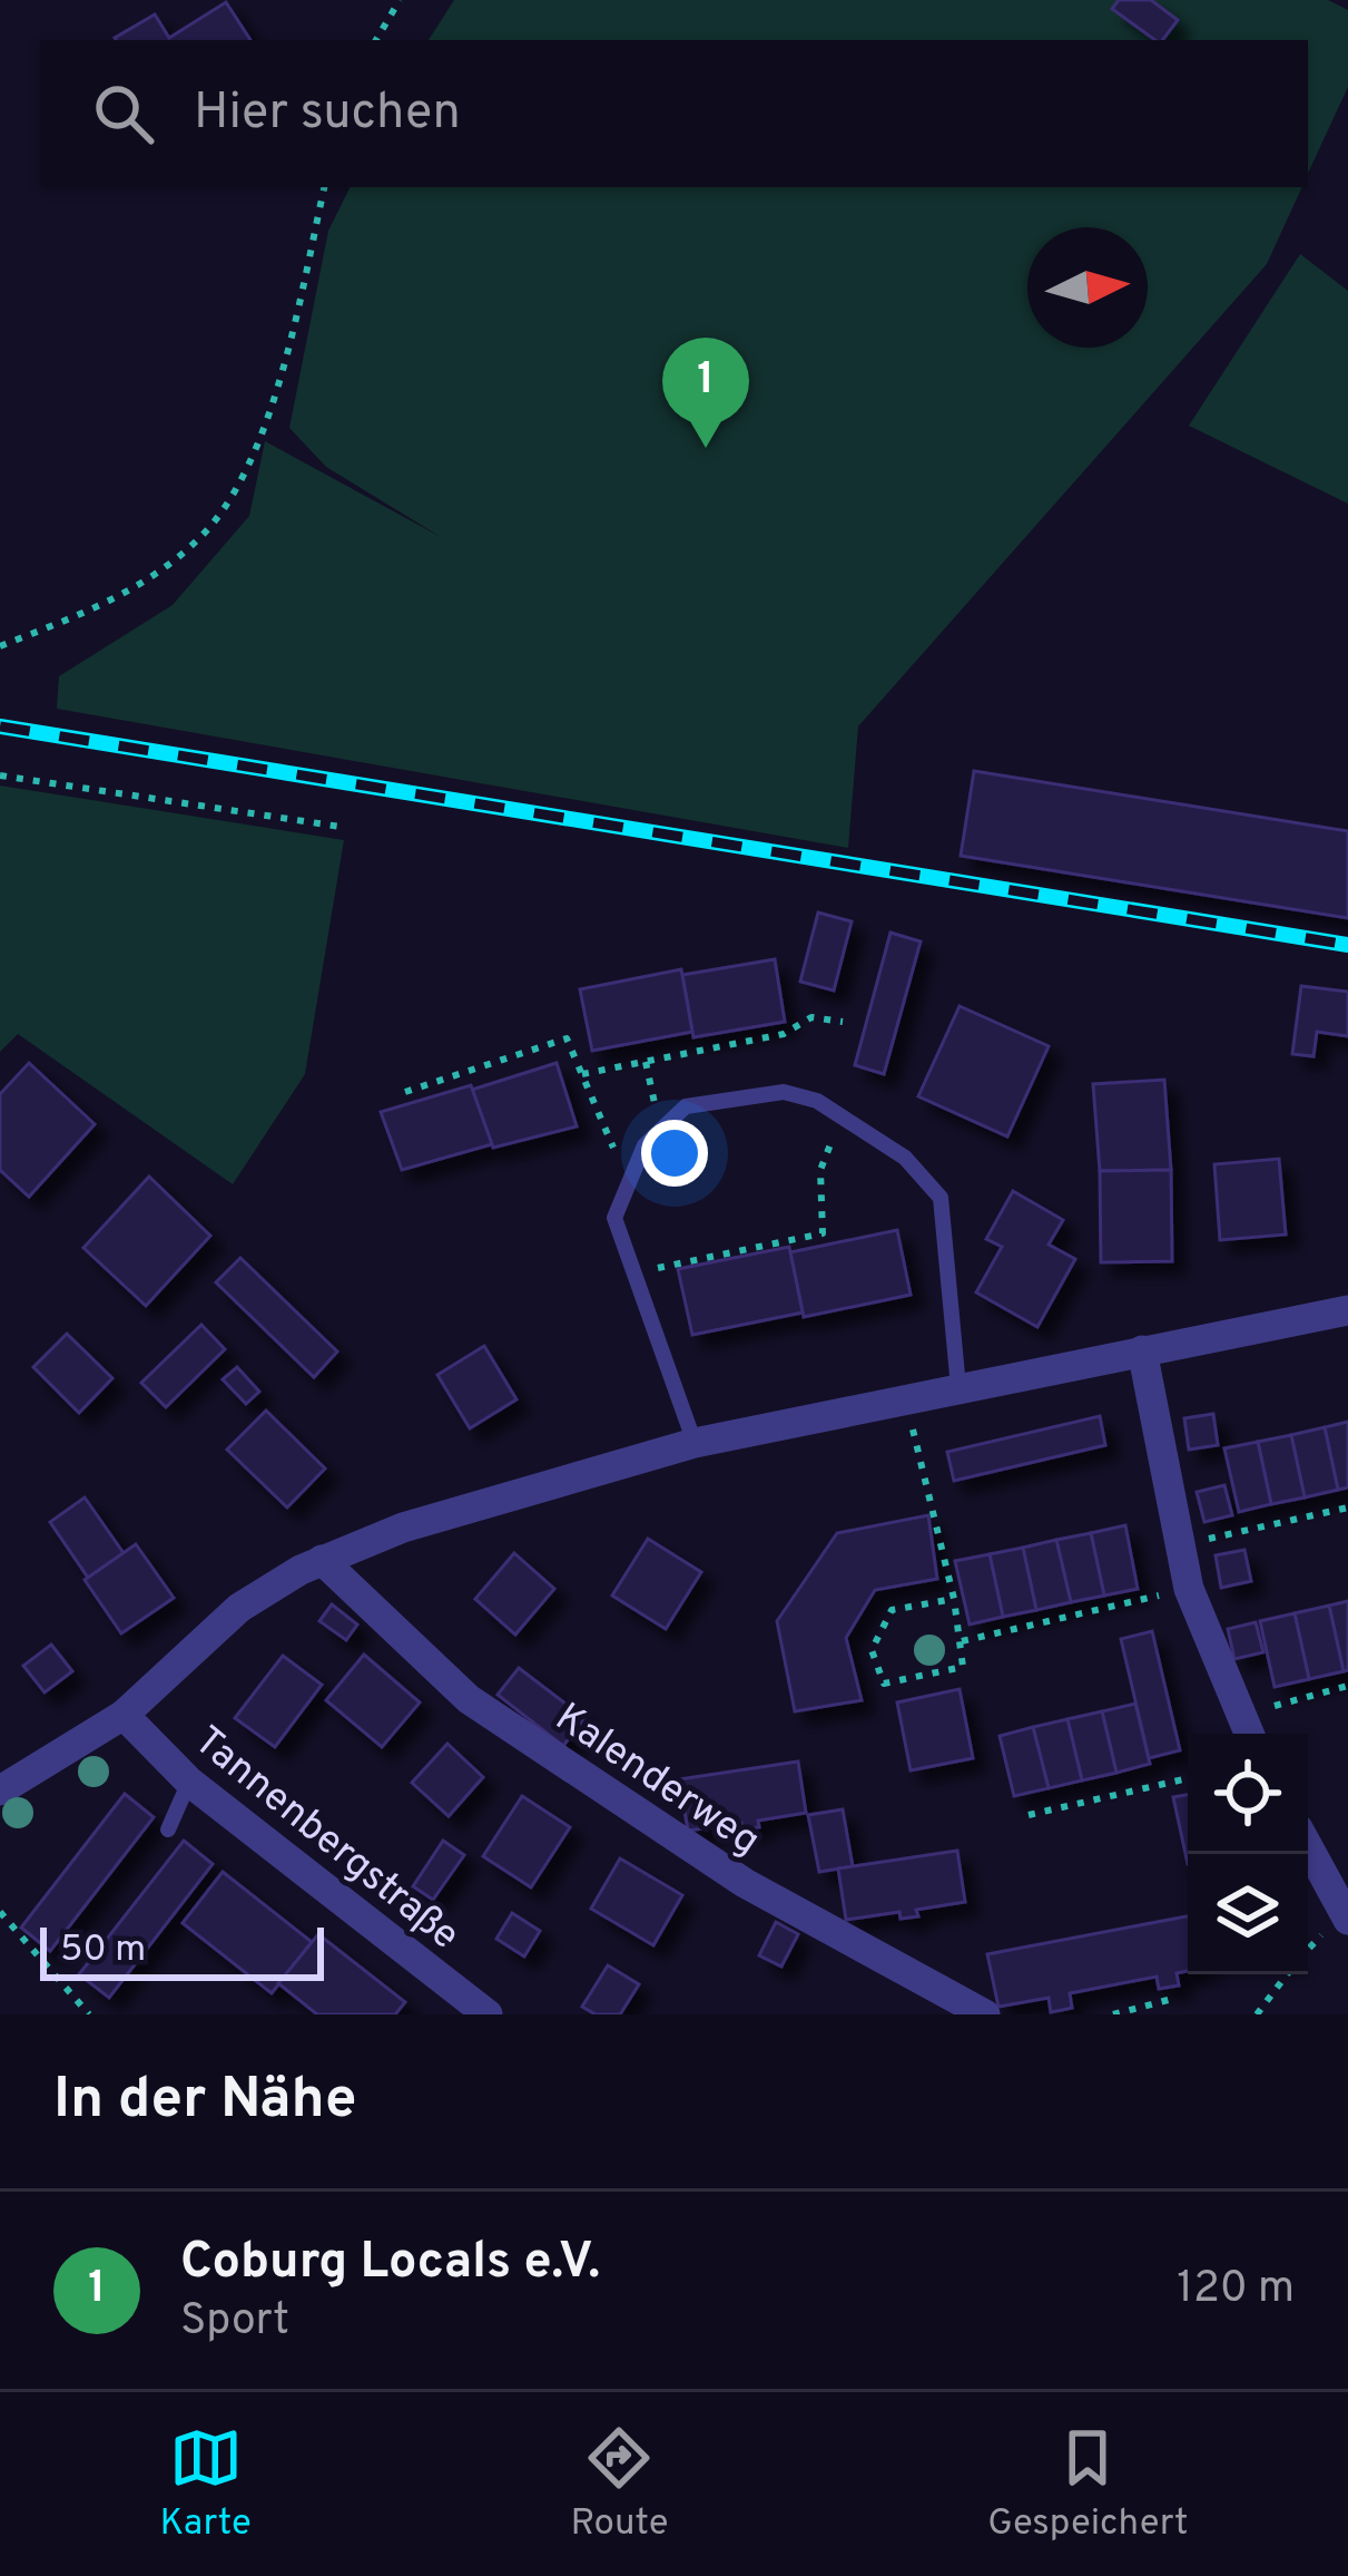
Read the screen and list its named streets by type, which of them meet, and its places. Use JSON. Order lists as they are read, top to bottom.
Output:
{
  "streets": {
    "street": ["Kalenderweg", "Tannenbergstraße"]
  },
  "scale_bar": "50 m",
  "north": "right",
  "page": {
    "search": "Hier suchen",
    "pins": "1",
    "scale": "50 m",
    "heading": "In der Nähe",
    "list": [
      {
        "mark": "1",
        "name": "Coburg Locals e.V.",
        "note": "Sport",
        "value": "120 m"
      }
    ],
    "nav": ["Karte", "Route", "Gespeichert"]
  }
}
